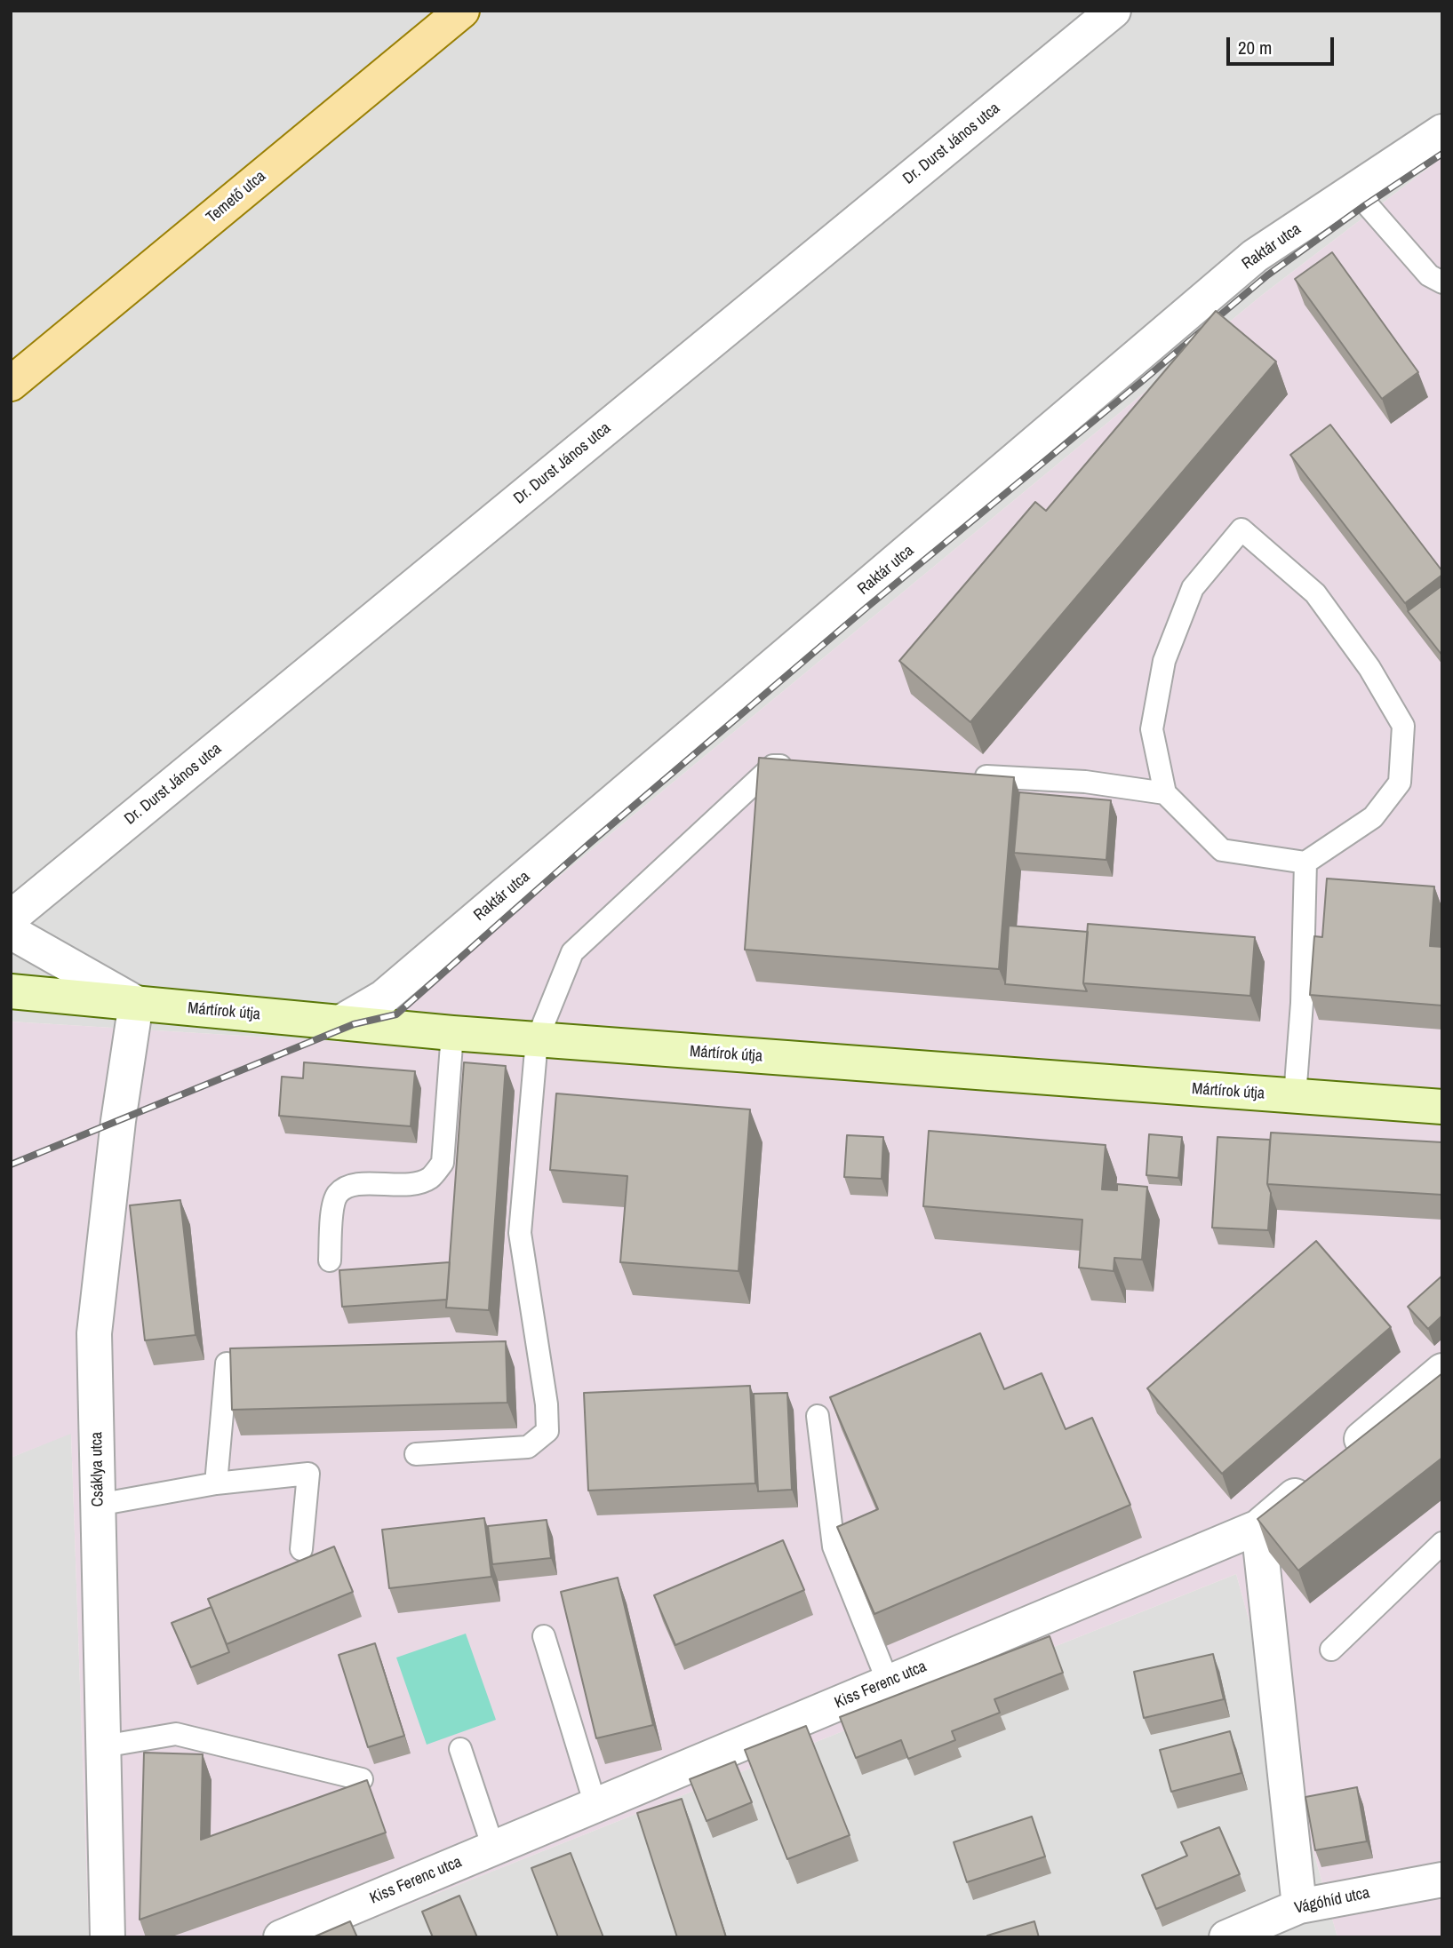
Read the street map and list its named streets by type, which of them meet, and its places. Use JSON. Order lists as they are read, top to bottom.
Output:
{
  "streets": {
    "main road": ["Temető utca"],
    "street": [
      "Dr. Durst János utca",
      "Raktár utca",
      "Mártírok útja",
      "Csáklya utca",
      "Kiss Ferenc utca",
      "Vágóhíd utca"
    ]
  },
  "crossings": [
    ["Raktár utca", "Mártírok útja"],
    ["Mártírok útja", "Csáklya utca"]
  ],
  "scale_bar": "20 m"
}
